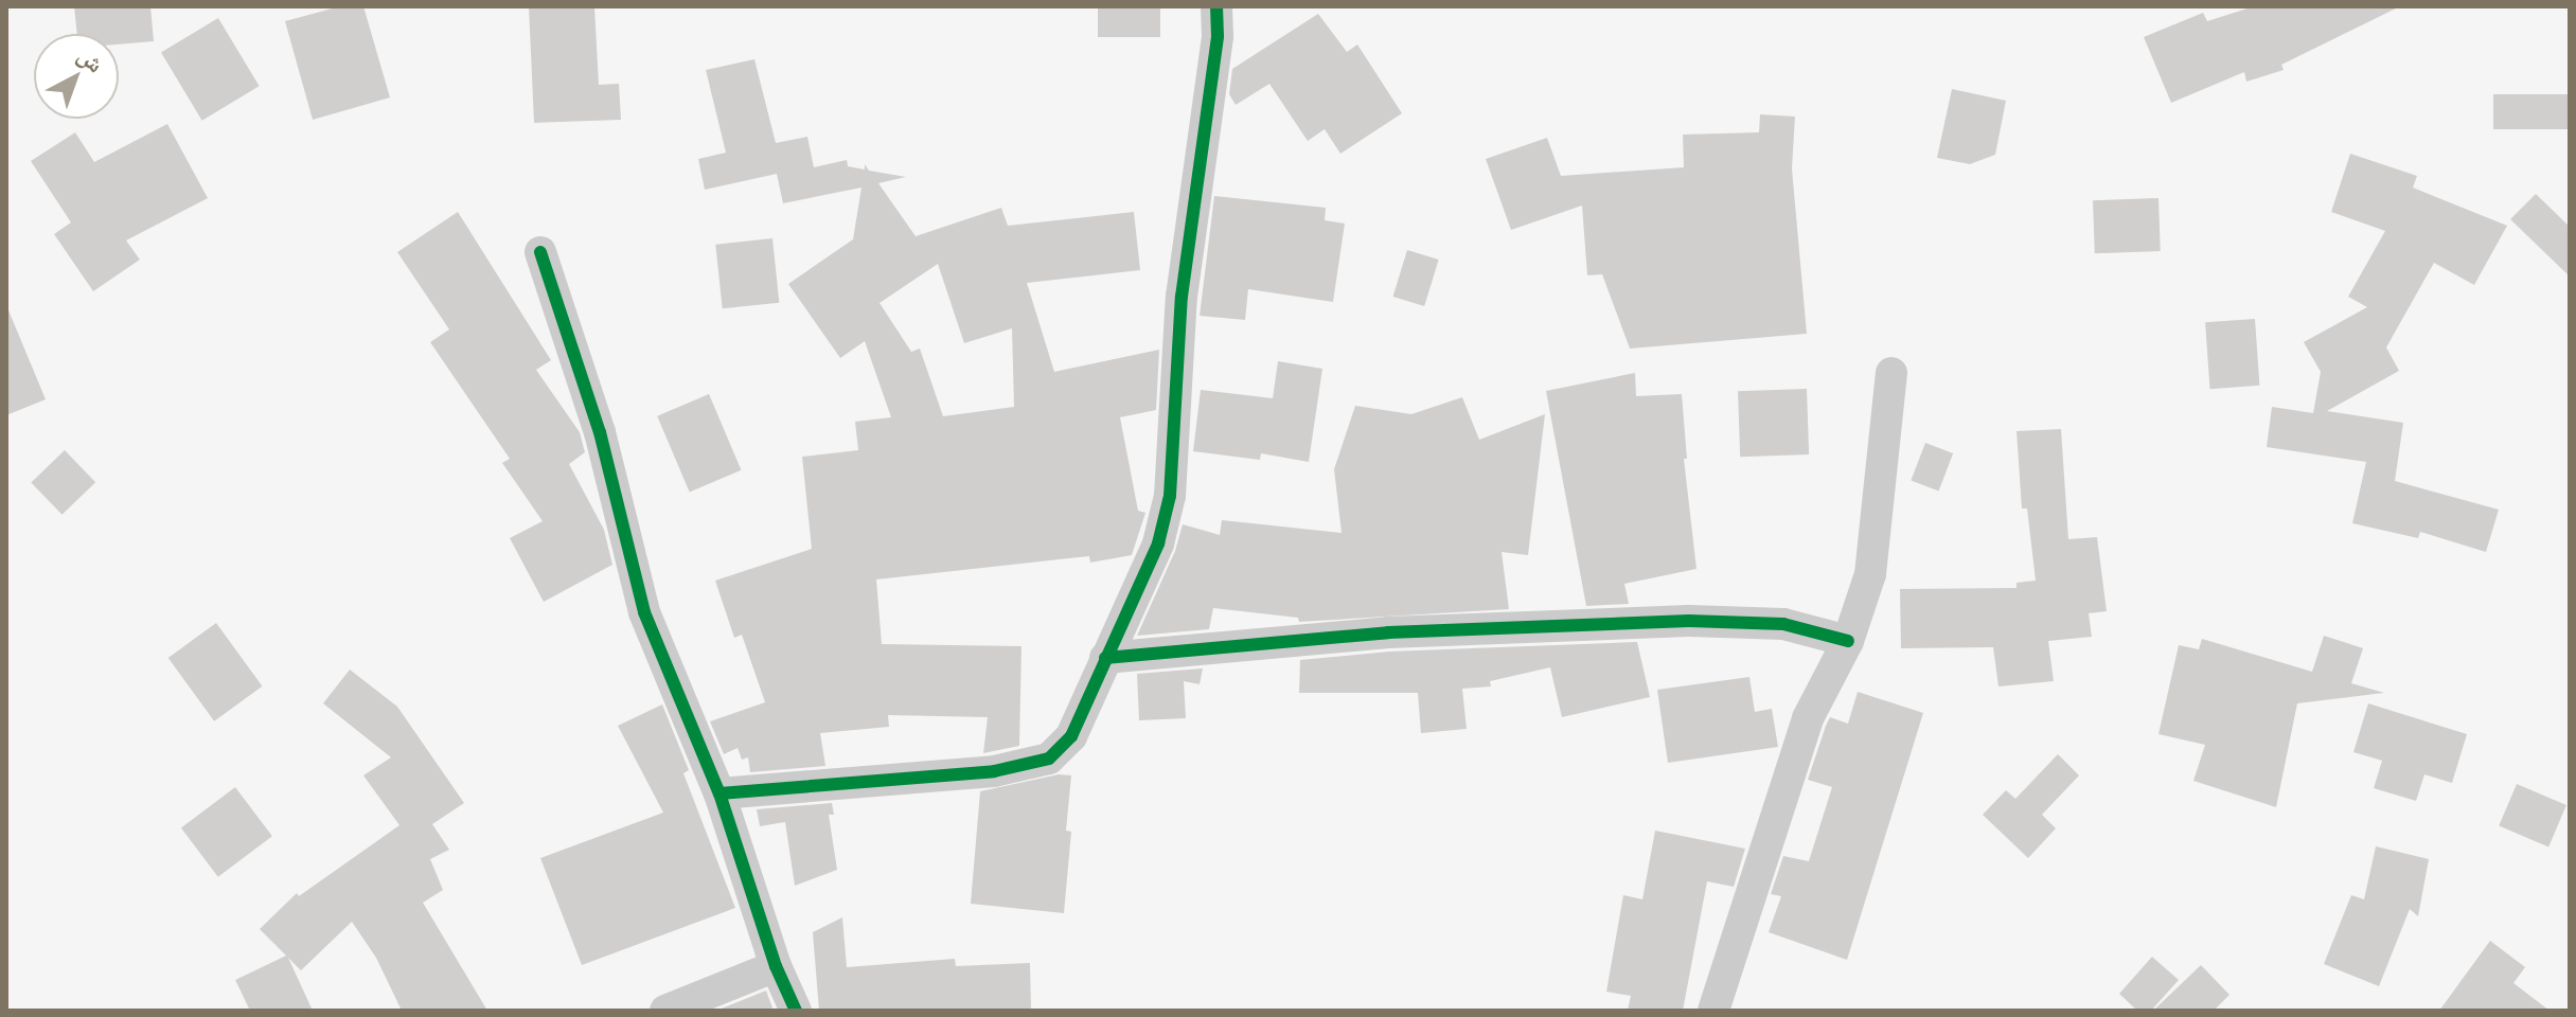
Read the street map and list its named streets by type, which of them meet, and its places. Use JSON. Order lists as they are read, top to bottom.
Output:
{
  "north": "top right"
}
